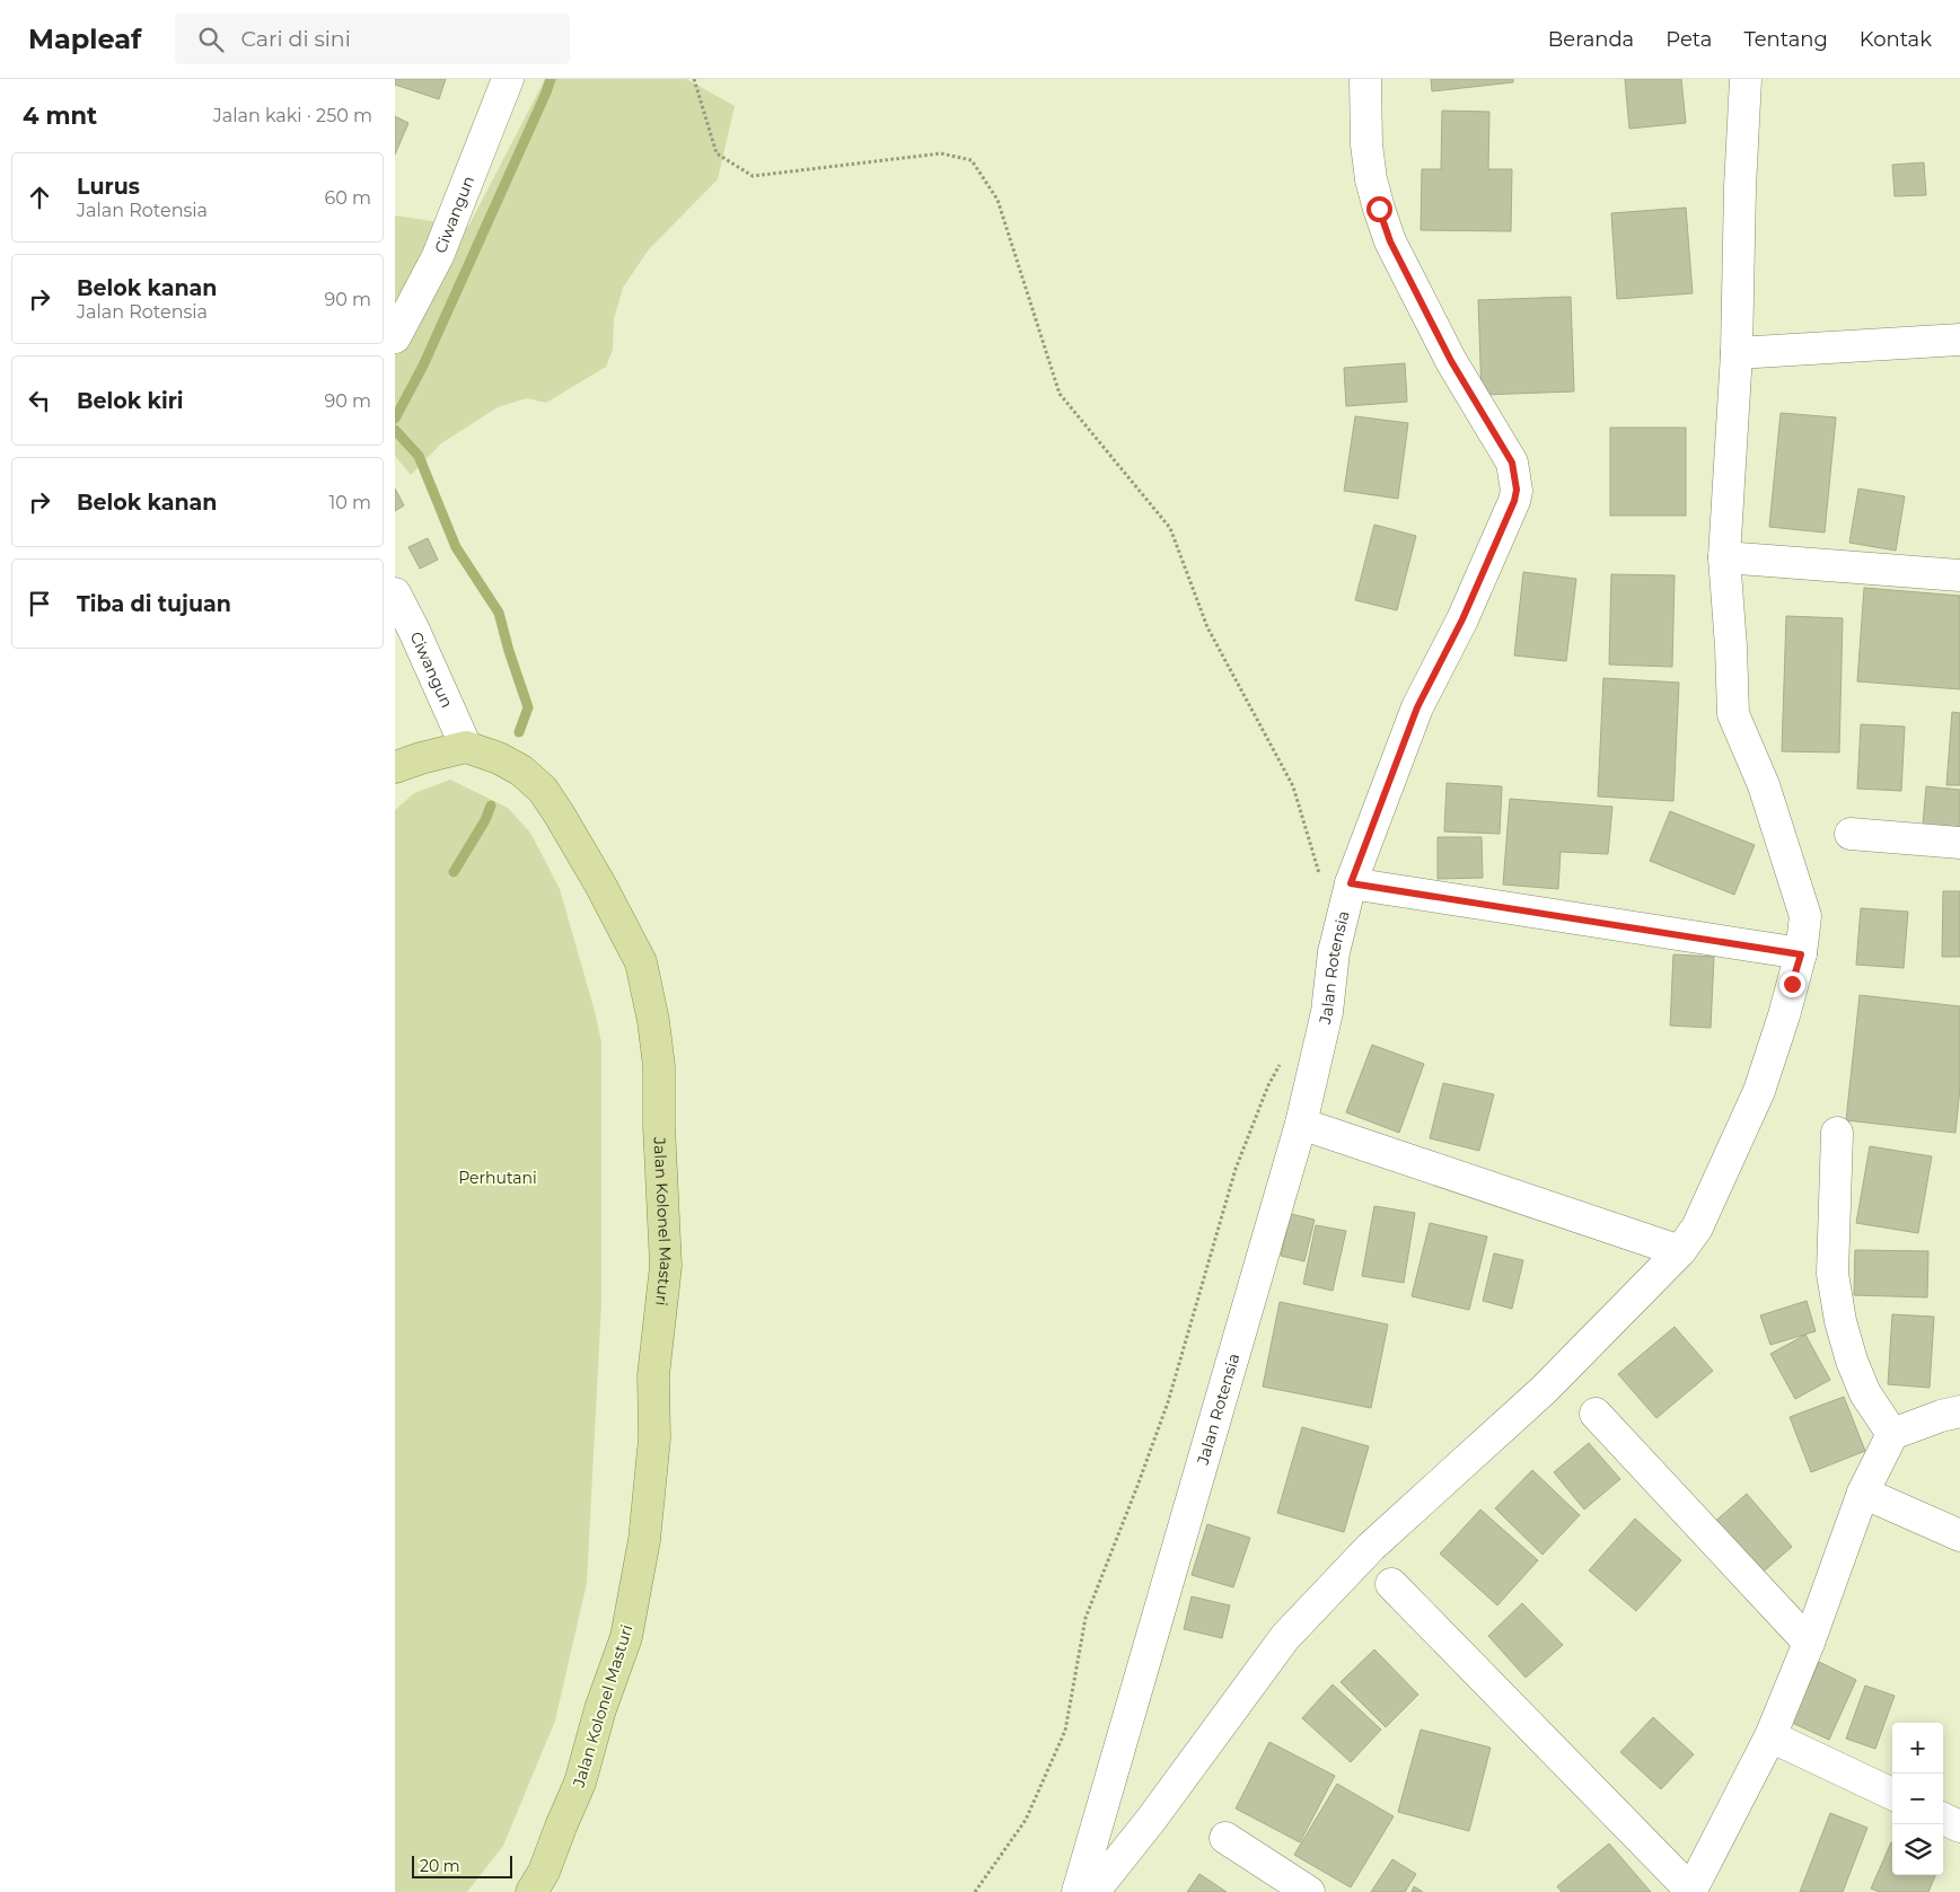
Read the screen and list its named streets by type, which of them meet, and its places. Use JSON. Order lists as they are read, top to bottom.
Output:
{
  "streets": {
    "main road": ["Jalan Kolonel Masturi"],
    "street": ["Ciwangun", "Jalan Rotensia"]
  },
  "crossings": [
    ["Ciwangun", "Jalan Kolonel Masturi"]
  ],
  "parks": ["Perhutani"],
  "scale_bar": "20 m",
  "page": {
    "header": "Mapleaf",
    "search": "Cari di sini",
    "nav": [
      "Beranda",
      "Peta",
      "Tentang",
      "Kontak"
    ],
    "heading": ["4 mnt", "Jalan kaki · 250 m"],
    "list": [
      ["Lurus", "Jalan Rotensia", "60 m"],
      ["Belok kanan", "Jalan Rotensia", "90 m"],
      ["Belok kiri", "90 m"],
      ["Belok kanan", "10 m"],
      "Tiba di tujuan"
    ],
    "map_buttons": ["+", "−"],
    "scale": "20 m"
  }
}
